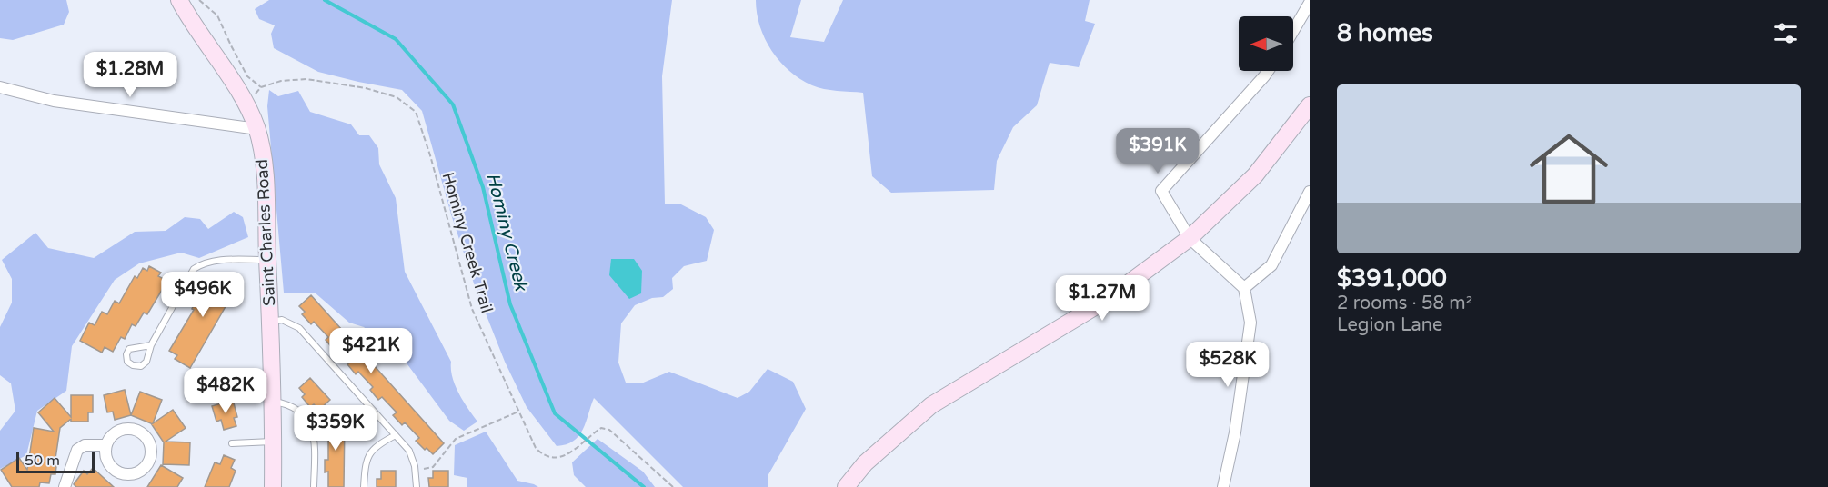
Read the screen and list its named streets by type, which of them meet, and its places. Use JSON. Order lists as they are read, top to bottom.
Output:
{
  "streets": {
    "main road": ["Saint Charles Road"],
    "path": ["Hominy Creek Trail"]
  },
  "water": ["Hominy Creek"],
  "scale_bar": "50 m",
  "north": "left",
  "page": {
    "heading": "8 homes",
    "price": [
      "$1.28M",
      "$391K",
      "$496K",
      "$1.27M",
      "$421K",
      "$528K",
      "$482K",
      "$359K"
    ],
    "list": [
      {
        "name": "$391,000",
        "note": "2 rooms · 58 m² · Legion Lane"
      }
    ],
    "scale": "50 m"
  }
}
